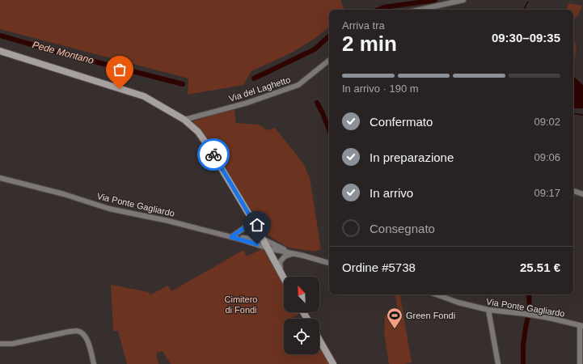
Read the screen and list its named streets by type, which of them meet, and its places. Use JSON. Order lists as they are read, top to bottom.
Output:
{
  "streets": {
    "street": ["Via del Laghetto", "Via Ponte Gagliardo"]
  },
  "water": ["Pede Montano"],
  "parks": ["Cimitero di Fondi"],
  "places": {
    "sports": ["Green Fondi"]
  },
  "north": "top left",
  "page": {
    "heading": ["2 min", "Arriva tra", "09:30–09:35"],
    "panel": ["Ordine #5738", "25.51 €"],
    "bar": "In arrivo · 190 m",
    "list": [
      ["Confermato", "09:02"],
      ["In preparazione", "09:06"],
      ["In arrivo", "09:17"],
      "Consegnato"
    ]
  }
}
